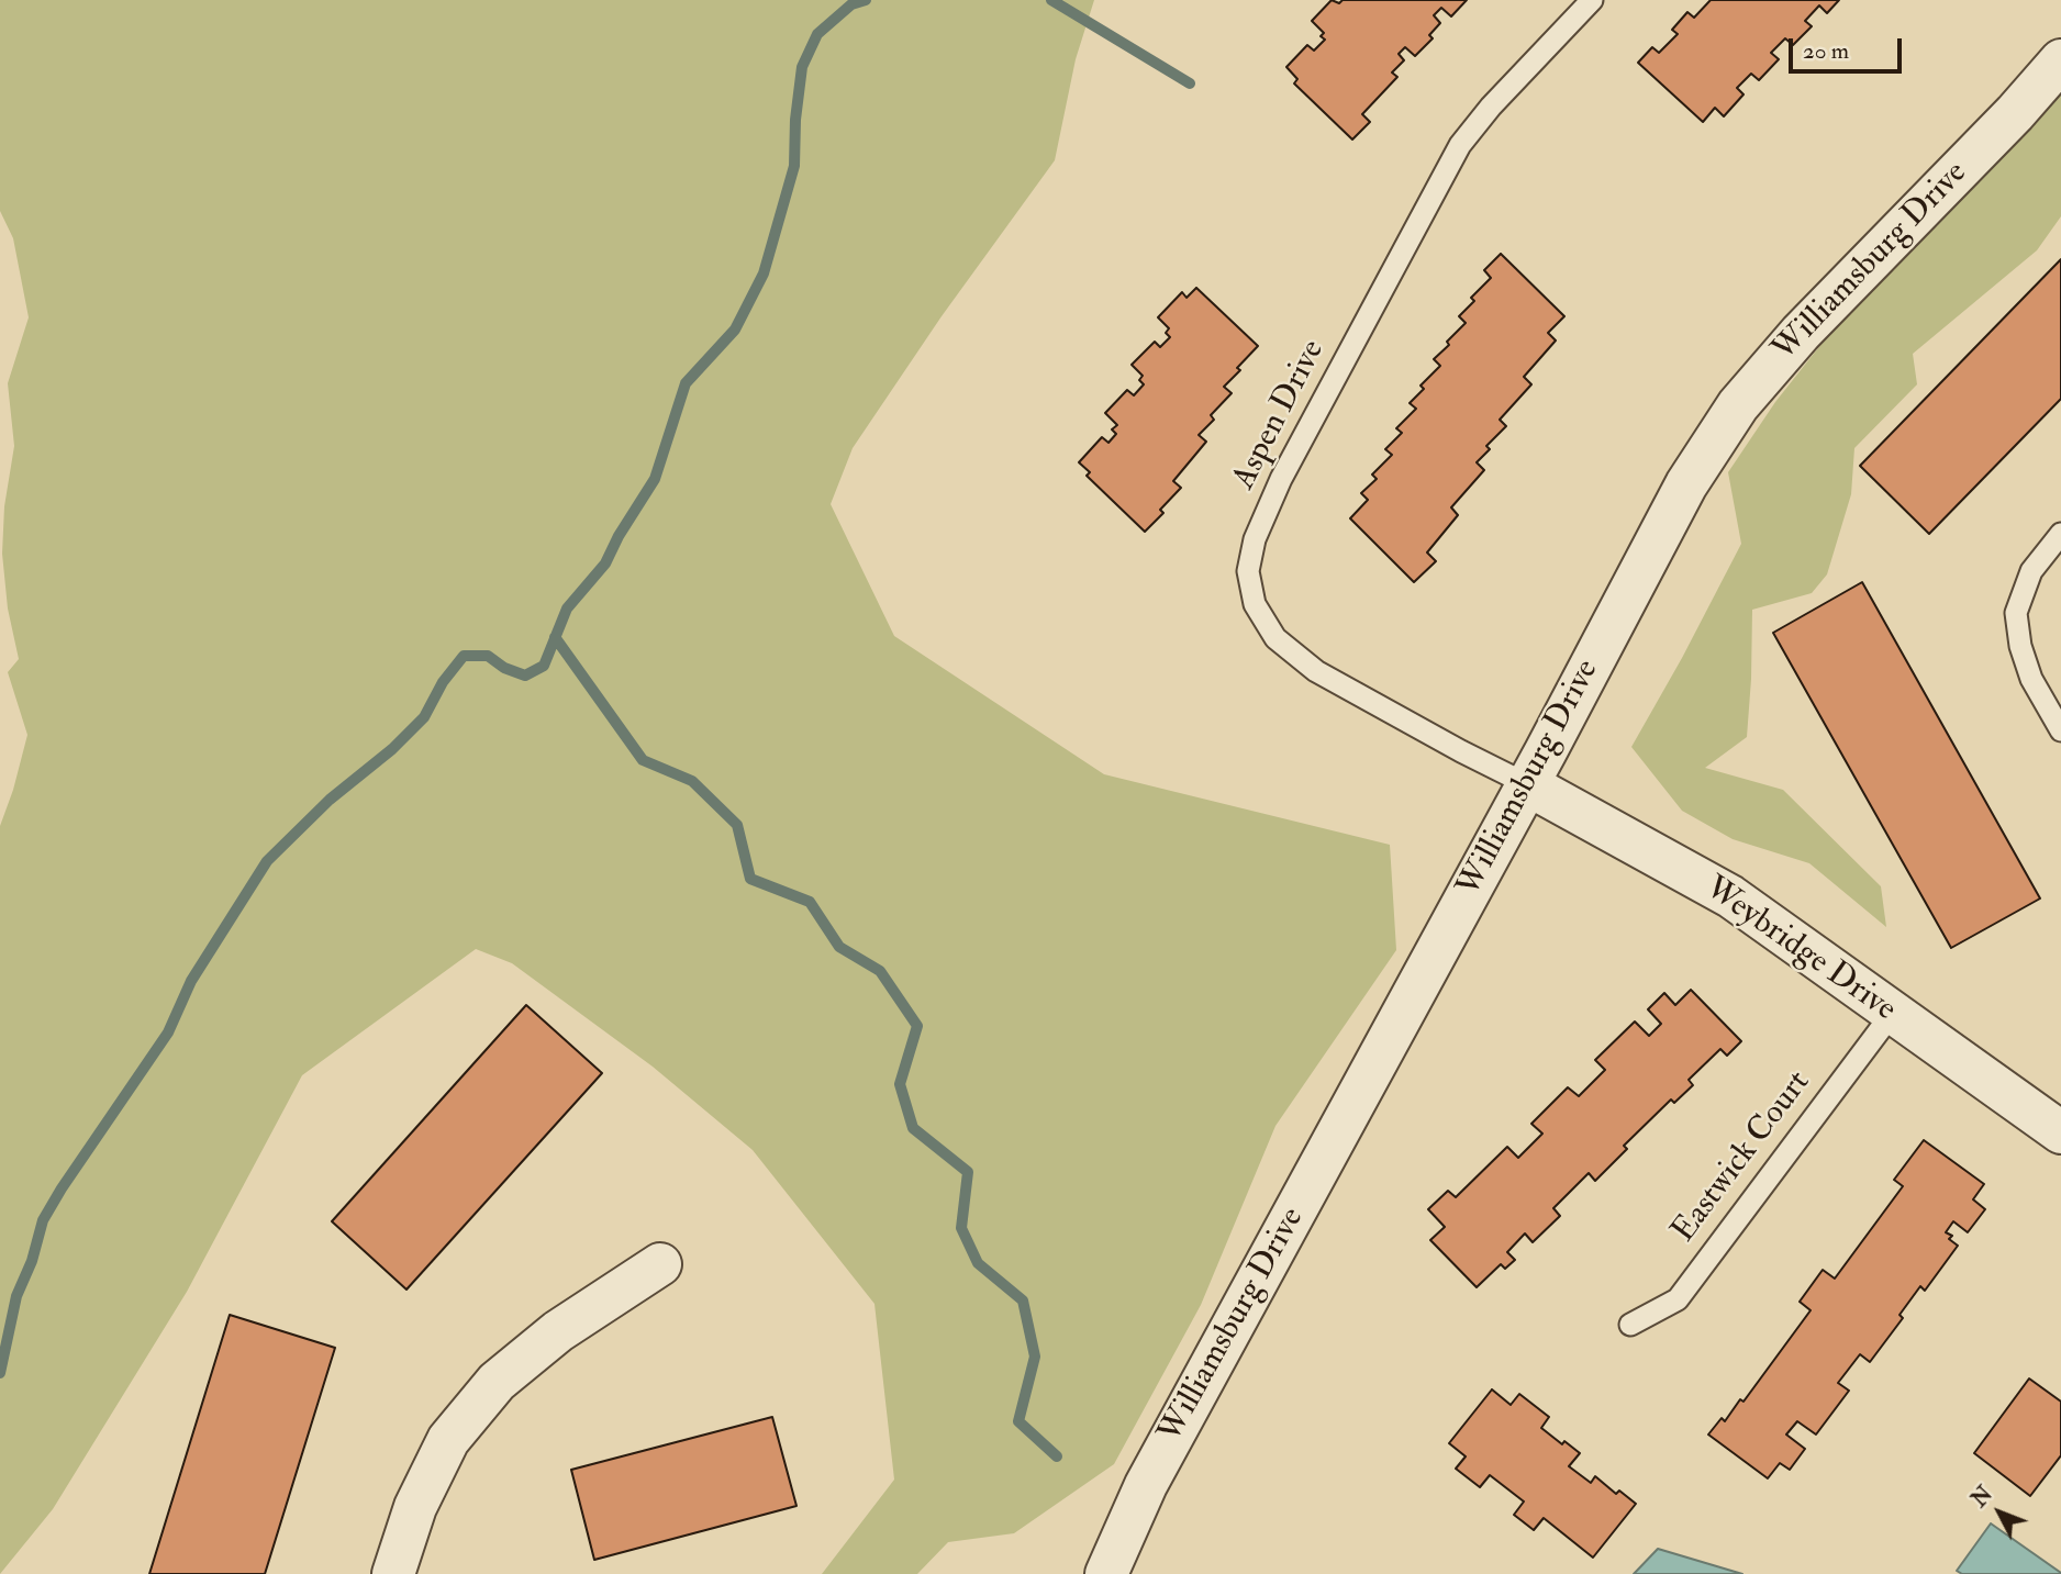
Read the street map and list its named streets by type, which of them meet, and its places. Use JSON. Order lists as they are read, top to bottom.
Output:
{
  "streets": {
    "street": ["Williamsburg Drive", "Weybridge Drive"],
    "lane": ["Aspen Drive", "Eastwick Court"]
  },
  "crossings": [
    ["Williamsburg Drive", "Aspen Drive"],
    ["Williamsburg Drive", "Weybridge Drive"],
    ["Aspen Drive", "Weybridge Drive"],
    ["Weybridge Drive", "Eastwick Court"]
  ],
  "scale_bar": "20 m",
  "north": "top left"
}
